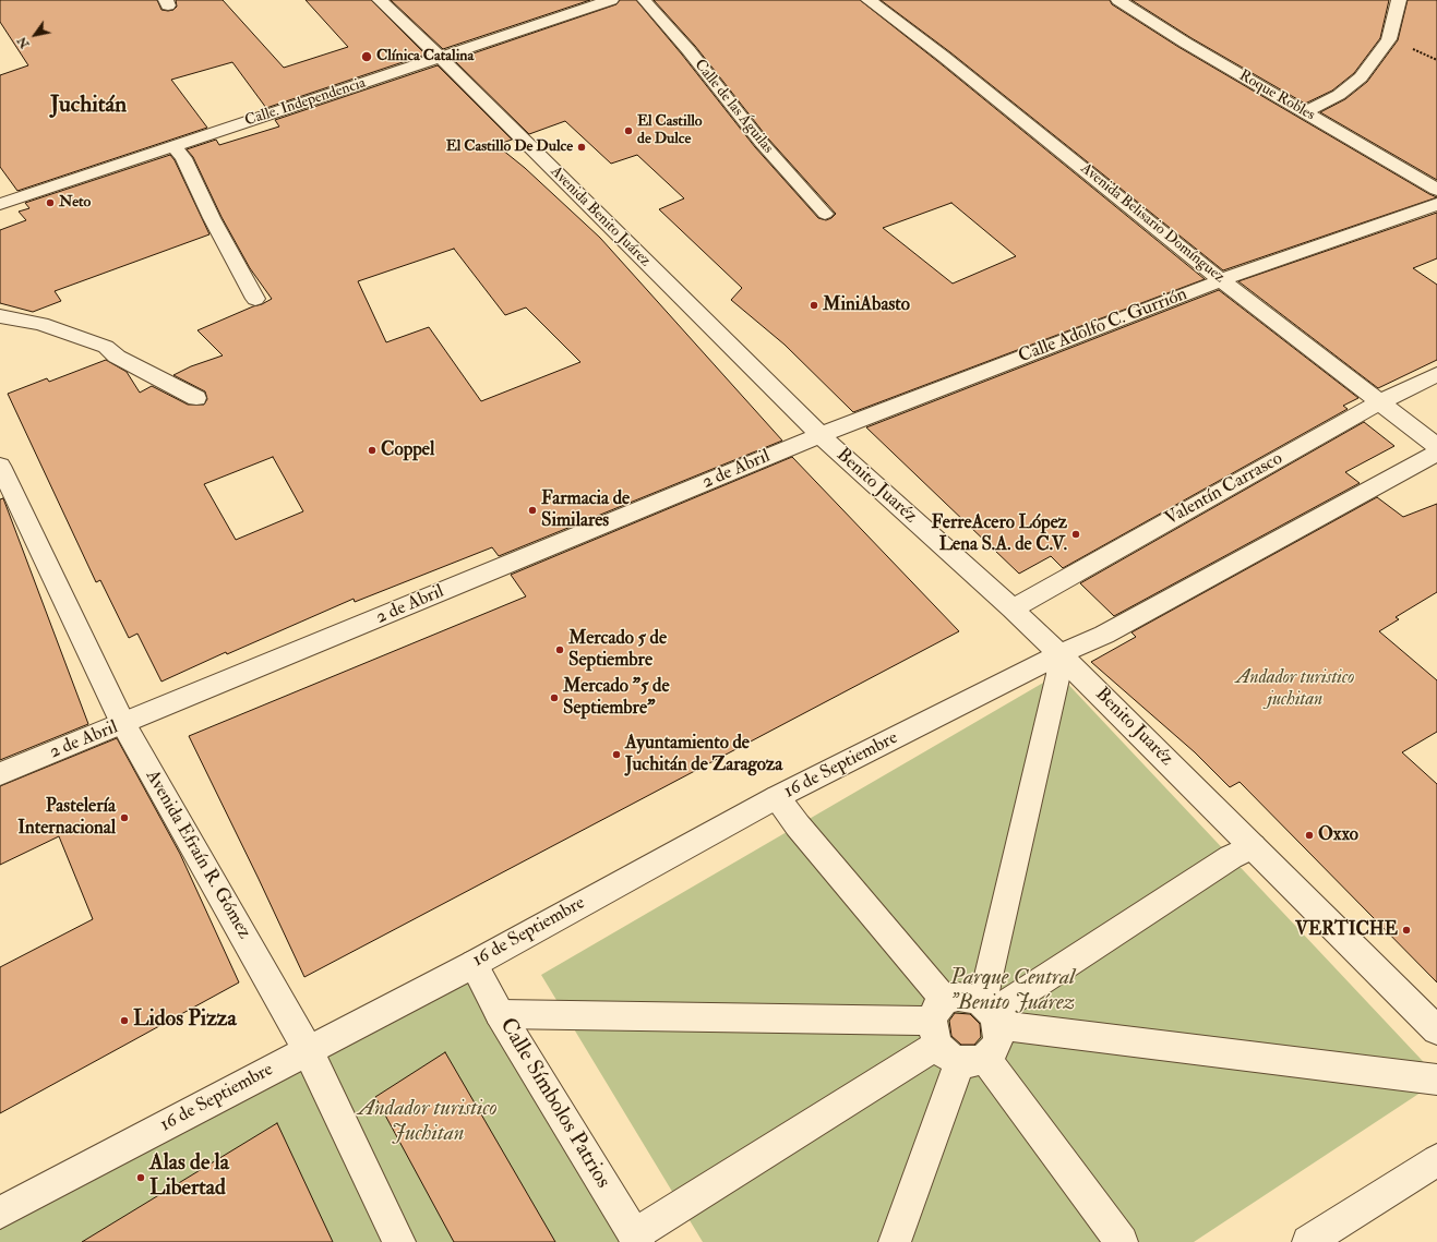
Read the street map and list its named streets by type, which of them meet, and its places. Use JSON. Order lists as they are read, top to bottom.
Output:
{
  "streets": {
    "street": [
      "Roque Robles",
      "Calle. Independencia",
      "Avenida Benito Juárez",
      "Avenida Belisario Domínguez",
      "Calle Adolfo C. Gurrión",
      "2 de Abril",
      "Benito Juaréz",
      "Valentín Carrasco",
      "16 de Septiembre",
      "Avenida Efraín R. Gómez",
      "Calle Símbolos Patrios"
    ],
    "lane": ["Calle de las Águilas"]
  },
  "crossings": [
    ["Calle. Independencia", "Avenida Benito Juárez"],
    ["Avenida Benito Juárez", "Calle Adolfo C. Gurrión"],
    ["Avenida Benito Juárez", "2 de Abril"],
    ["Avenida Benito Juárez", "Benito Juaréz"],
    ["Avenida Belisario Domínguez", "Calle Adolfo C. Gurrión"],
    ["Avenida Belisario Domínguez", "Valentín Carrasco"],
    ["Calle Adolfo C. Gurrión", "2 de Abril"],
    ["Calle Adolfo C. Gurrión", "Benito Juaréz"],
    ["2 de Abril", "Benito Juaréz"],
    ["2 de Abril", "Avenida Efraín R. Gómez"],
    ["Benito Juaréz", "Valentín Carrasco"],
    ["Benito Juaréz", "16 de Septiembre"],
    ["16 de Septiembre", "Avenida Efraín R. Gómez"],
    ["16 de Septiembre", "Calle Símbolos Patrios"]
  ],
  "districts": ["Juchitán"],
  "parks": ["Andador turistico juchitan", "Parque Central \"Benito Juárez", "Andador turistico Juchitan"],
  "places": [
    "Clínica Catalina",
    "El Castillo de Dulce",
    "El Castillo De Dulce",
    "Neto",
    "MiniAbasto",
    "Coppel",
    "Farmacia de Similares",
    "FerreAcero López Lena S.A. de C.V.",
    "Mercado 5 de Septiembre",
    "Mercado \"5 de Septiembre\"",
    "Ayuntamiento de Juchitán de Zaragoza",
    "Pastelería Internacional",
    "Oxxo",
    "VERTICHE",
    "Lidos Pizza",
    "Alas de la Libertad"
  ],
  "north": "bottom left"
}
